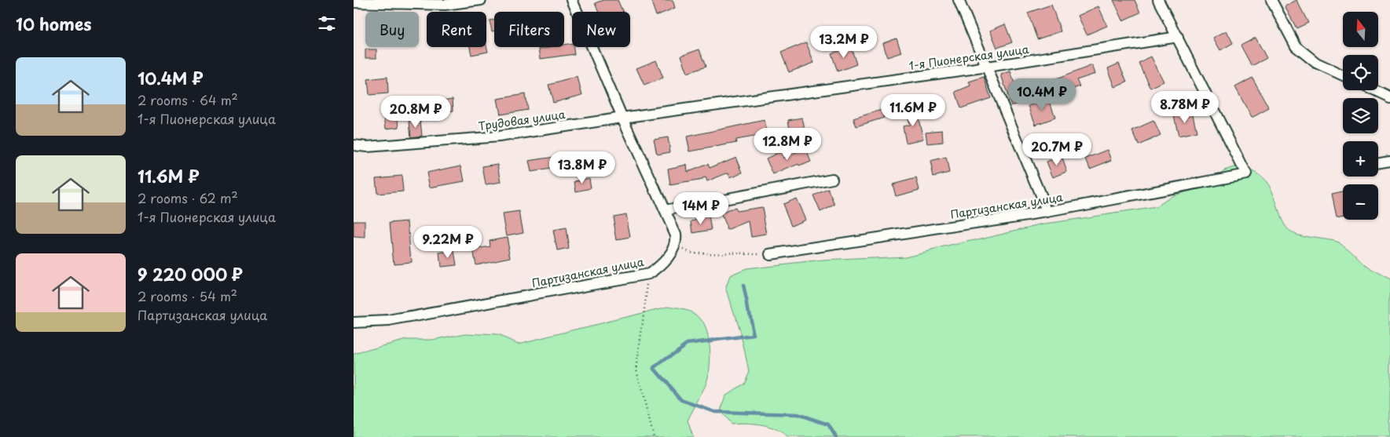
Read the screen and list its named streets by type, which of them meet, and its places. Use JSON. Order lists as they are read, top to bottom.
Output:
{
  "streets": {
    "street": ["1-я Пионерская улица", "Трудовая улица", "Партизанская улица"]
  },
  "crossings": [
    ["1-я Пионерская улица", "Трудовая улица"],
    ["1-я Пионерская улица", "Партизанская улица"]
  ],
  "north": "top",
  "page": {
    "heading": "10 homes",
    "map_buttons": ["+", "−"],
    "chip": [
      "Buy",
      "Rent",
      "Filters",
      "New"
    ],
    "price": [
      "13.2M ₽",
      "10.4M ₽",
      "8.78M ₽",
      "11.6M ₽",
      "20.8M ₽",
      "12.8M ₽",
      "20.7M ₽",
      "13.8M ₽",
      "14M ₽",
      "9.22M ₽"
    ],
    "list": [
      {
        "name": "10.4M ₽",
        "note": "2 rooms · 64 m² · 1-я Пионерская улица"
      },
      {
        "name": "11.6M ₽",
        "note": "2 rooms · 62 m² · 1-я Пионерская улица"
      },
      {
        "name": "9 220 000 ₽",
        "note": "2 rooms · 54 m² · Партизанская улица"
      }
    ]
  }
}
